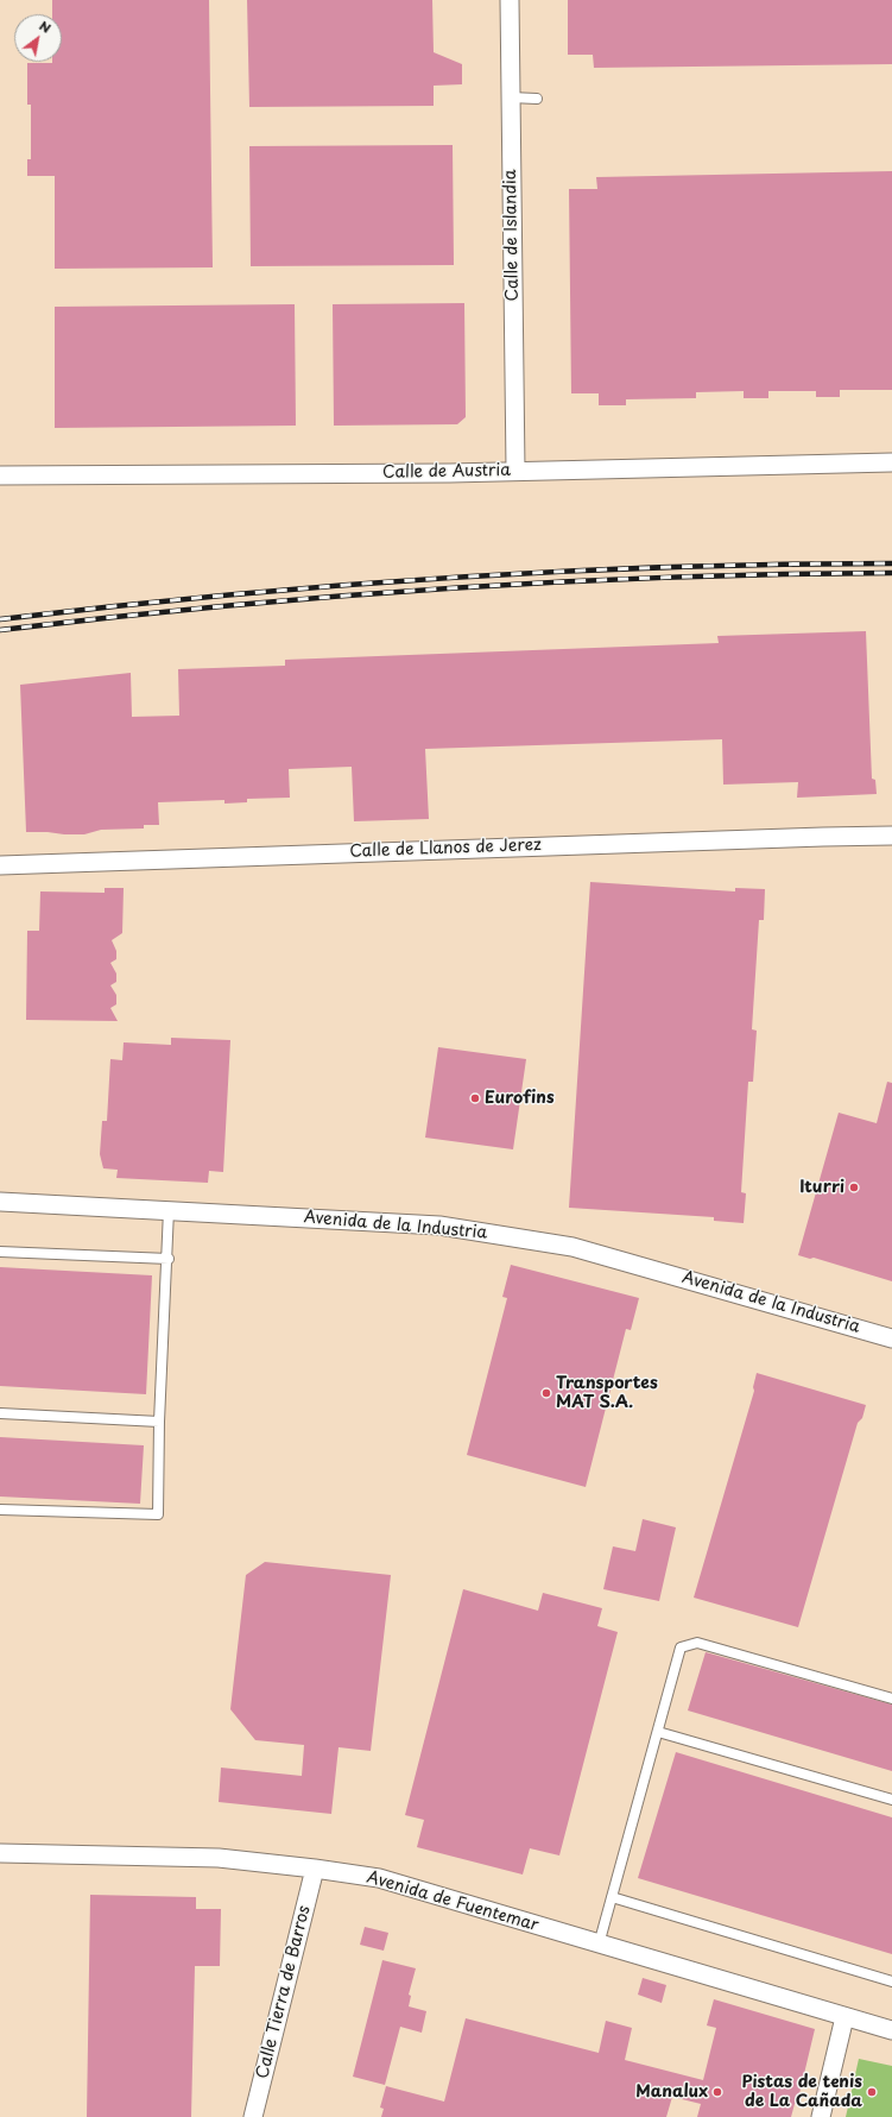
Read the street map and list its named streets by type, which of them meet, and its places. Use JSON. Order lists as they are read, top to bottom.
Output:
{
  "streets": {
    "street": [
      "Calle de Islandia",
      "Calle de Austria",
      "Calle de Llanos de Jerez",
      "Avenida de la Industria",
      "Avenida de Fuentemar",
      "Calle Tierra de Barros"
    ]
  },
  "crossings": [
    ["Calle de Islandia", "Calle de Austria"],
    ["Avenida de Fuentemar", "Calle Tierra de Barros"]
  ],
  "places": [
    "Eurofins",
    "Iturri",
    "Transportes MAT S.A.",
    "Manalux",
    "Pistas de tenis de La Cañada"
  ],
  "north": "top right"
}
